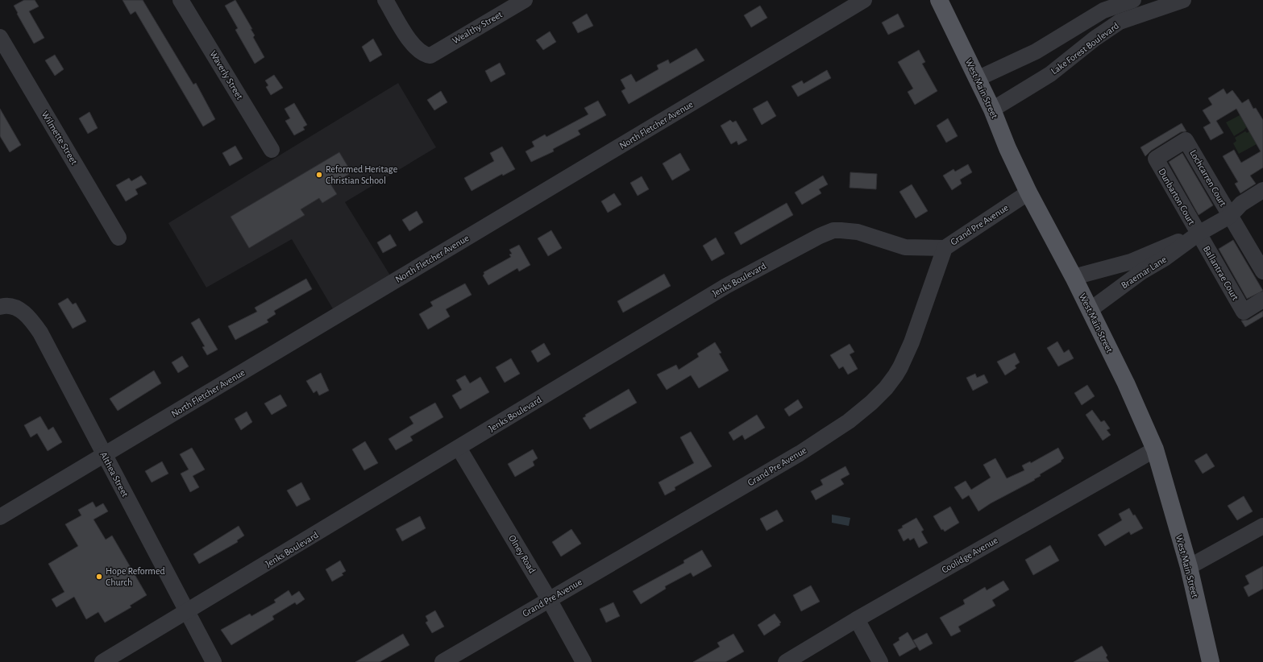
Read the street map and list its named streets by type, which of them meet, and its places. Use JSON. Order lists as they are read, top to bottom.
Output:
{
  "streets": {
    "main road": ["West Main Street"],
    "street": [
      "Wealthy Street",
      "Lake Forest Boulevard",
      "Waverly Street",
      "North Fletcher Avenue",
      "Wilmette Street",
      "Lochcarren Court",
      "Dunbarton Court",
      "Grand Pre Avenue",
      "Braemar Lane",
      "Ballantrae Court",
      "Jenks Boulevard",
      "Althea Street",
      "Olney Road",
      "Coolidge Avenue"
    ]
  },
  "crossings": [
    ["Lake Forest Boulevard", "West Main Street"],
    ["West Main Street", "Grand Pre Avenue"],
    ["West Main Street", "Braemar Lane"],
    ["West Main Street", "Coolidge Avenue"],
    ["North Fletcher Avenue", "Althea Street"],
    ["Lochcarren Court", "Dunbarton Court"],
    ["Lochcarren Court", "Braemar Lane"],
    ["Dunbarton Court", "Braemar Lane"],
    ["Dunbarton Court", "Ballantrae Court"],
    ["Grand Pre Avenue", "Jenks Boulevard"],
    ["Grand Pre Avenue", "Olney Road"],
    ["Braemar Lane", "Ballantrae Court"],
    ["Jenks Boulevard", "Althea Street"],
    ["Jenks Boulevard", "Olney Road"]
  ],
  "places": ["Reformed Heritage Christian School", "Hope Reformed Church"]
}
